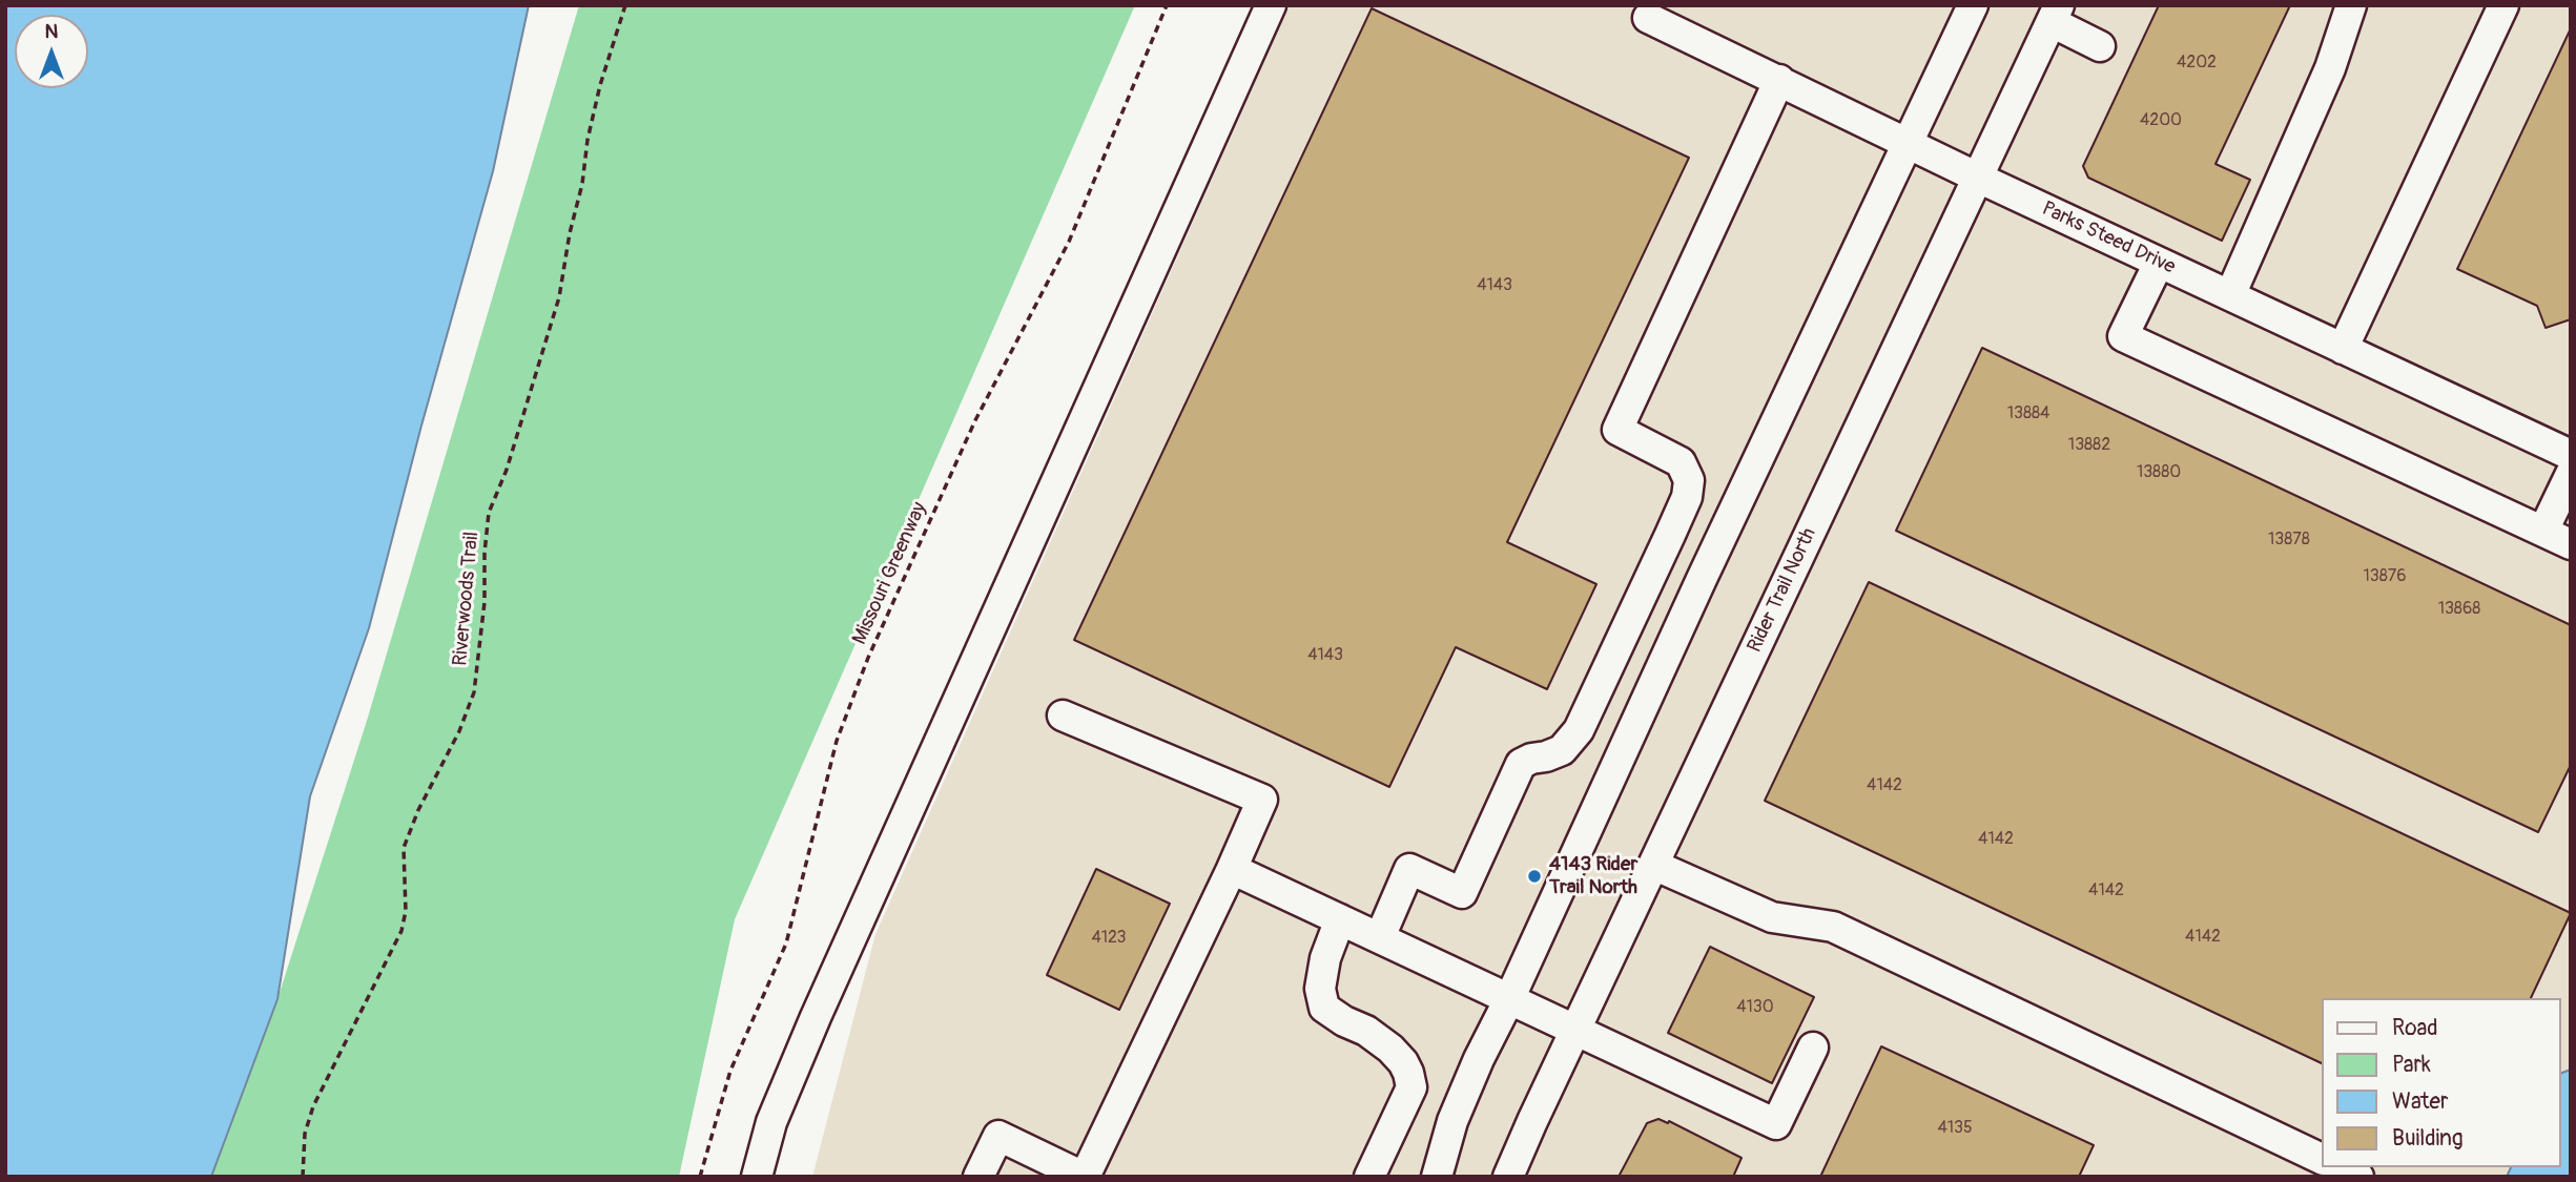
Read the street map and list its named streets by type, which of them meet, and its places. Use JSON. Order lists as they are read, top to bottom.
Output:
{
  "streets": {
    "street": ["Parks Steed Drive", "Rider Trail North"],
    "path": ["Missouri Greenway", "Riverwoods Trail"]
  },
  "crossings": [
    ["Parks Steed Drive", "Rider Trail North"]
  ],
  "places": ["4143 Rider Trail North"],
  "house_numbers": [
    "4202",
    "4200",
    "4143",
    "13884",
    "13882",
    "13880",
    "13878",
    "13876",
    "13868",
    "4143",
    "4142",
    "4142",
    "4142",
    "4142",
    "4123",
    "4130",
    "4135"
  ],
  "legend": [
    "Road",
    "Park",
    "Water",
    "Building"
  ],
  "north": "top"
}
